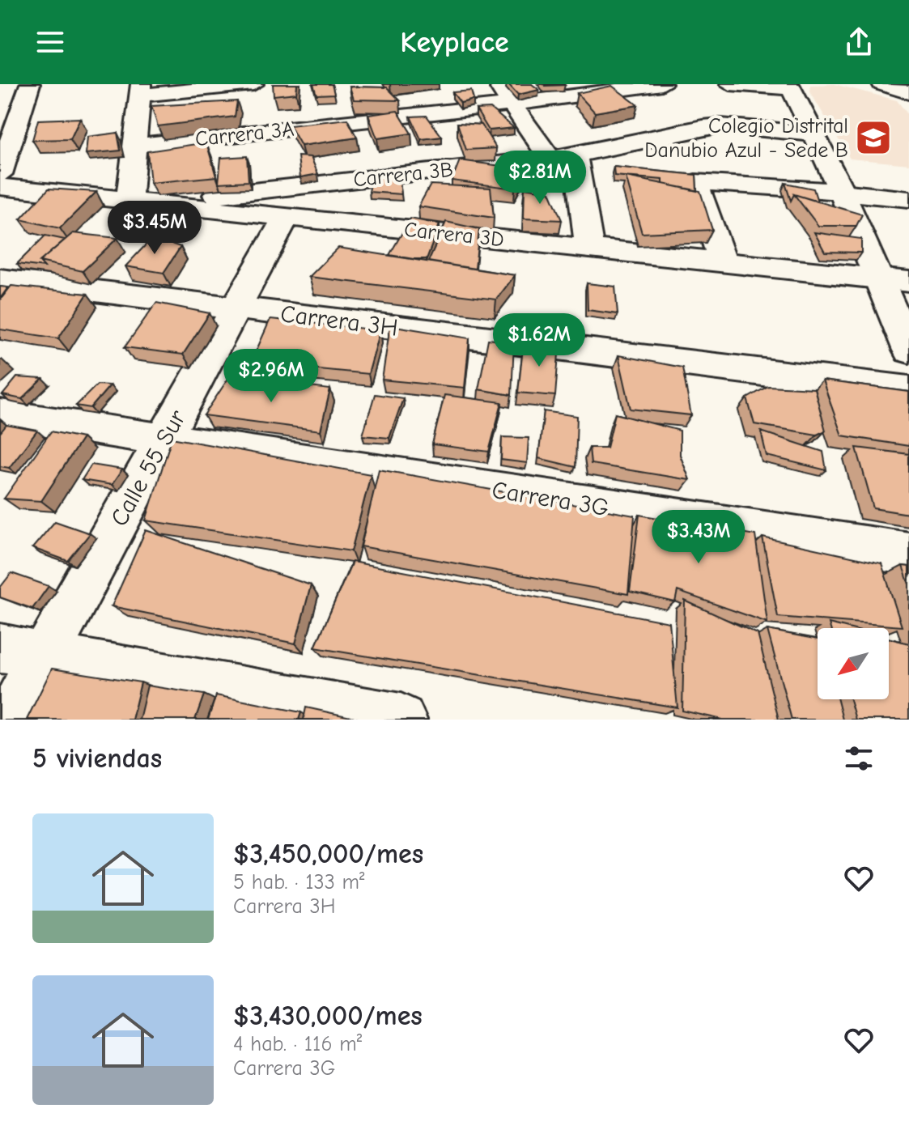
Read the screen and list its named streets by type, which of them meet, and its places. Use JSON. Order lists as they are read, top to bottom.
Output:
{
  "streets": {
    "street": [
      "Carrera 3A",
      "Carrera 3B",
      "Carrera 3D",
      "Carrera 3H",
      "Calle 55 Sur",
      "Carrera 3G"
    ]
  },
  "crossings": [
    ["Carrera 3B", "Carrera 3D"],
    ["Carrera 3D", "Calle 55 Sur"],
    ["Carrera 3H", "Calle 55 Sur"],
    ["Calle 55 Sur", "Carrera 3G"]
  ],
  "places": {
    "school or university": ["Colegio Distrital Danubio Azul - Sede B"]
  },
  "north": "bottom left",
  "page": {
    "header": "Keyplace",
    "price": [
      "$2.81M",
      "$3.45M",
      "$1.62M",
      "$2.96M",
      "$3.43M"
    ],
    "heading": "5 viviendas",
    "list": [
      {
        "name": "$3,450,000/mes",
        "note": "5 hab. · 133 m² · Carrera 3H"
      },
      {
        "name": "$3,430,000/mes",
        "note": "4 hab. · 116 m² · Carrera 3G"
      }
    ]
  }
}
